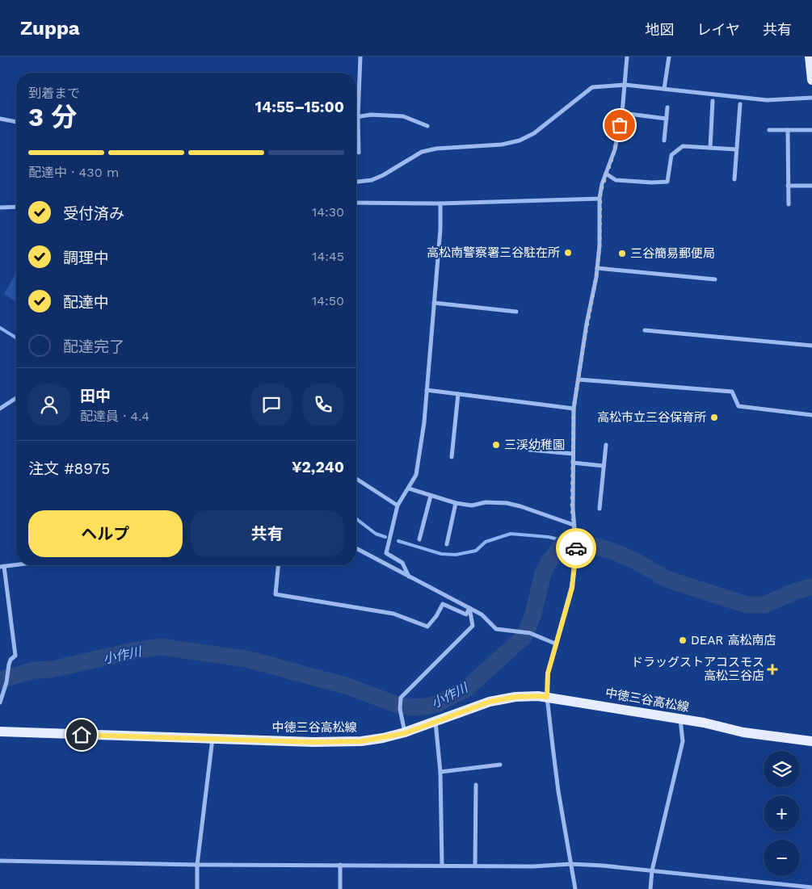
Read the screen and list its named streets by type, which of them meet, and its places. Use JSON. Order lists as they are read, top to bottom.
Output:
{
  "streets": {
    "main road": ["中徳三谷高松線"]
  },
  "water": ["小作川"],
  "places": {
    "other": [
      "高松南警察署三谷駐在所",
      "三谷簡易郵便局",
      "高松市立三谷保育所",
      "三渓幼稚園",
      "DEAR 高松南店"
    ],
    "health": ["ドラッグストアコスモス 高松三谷店"]
  },
  "page": {
    "header": "Zuppa",
    "nav": ["地図", "レイヤ", "共有"],
    "heading": ["3 分", "到着まで", "14:55–15:00"],
    "panel": [
      "田中",
      "配達員 · 4.4",
      "注文 #8975",
      "¥2,240"
    ],
    "bar": "配達中 · 430 m",
    "list": [
      ["受付済み", "14:30"],
      ["調理中", "14:45"],
      ["配達中", "14:50"],
      "配達完了"
    ],
    "buttons": ["ヘルプ", "共有"],
    "map_buttons": ["+", "−"]
  }
}
